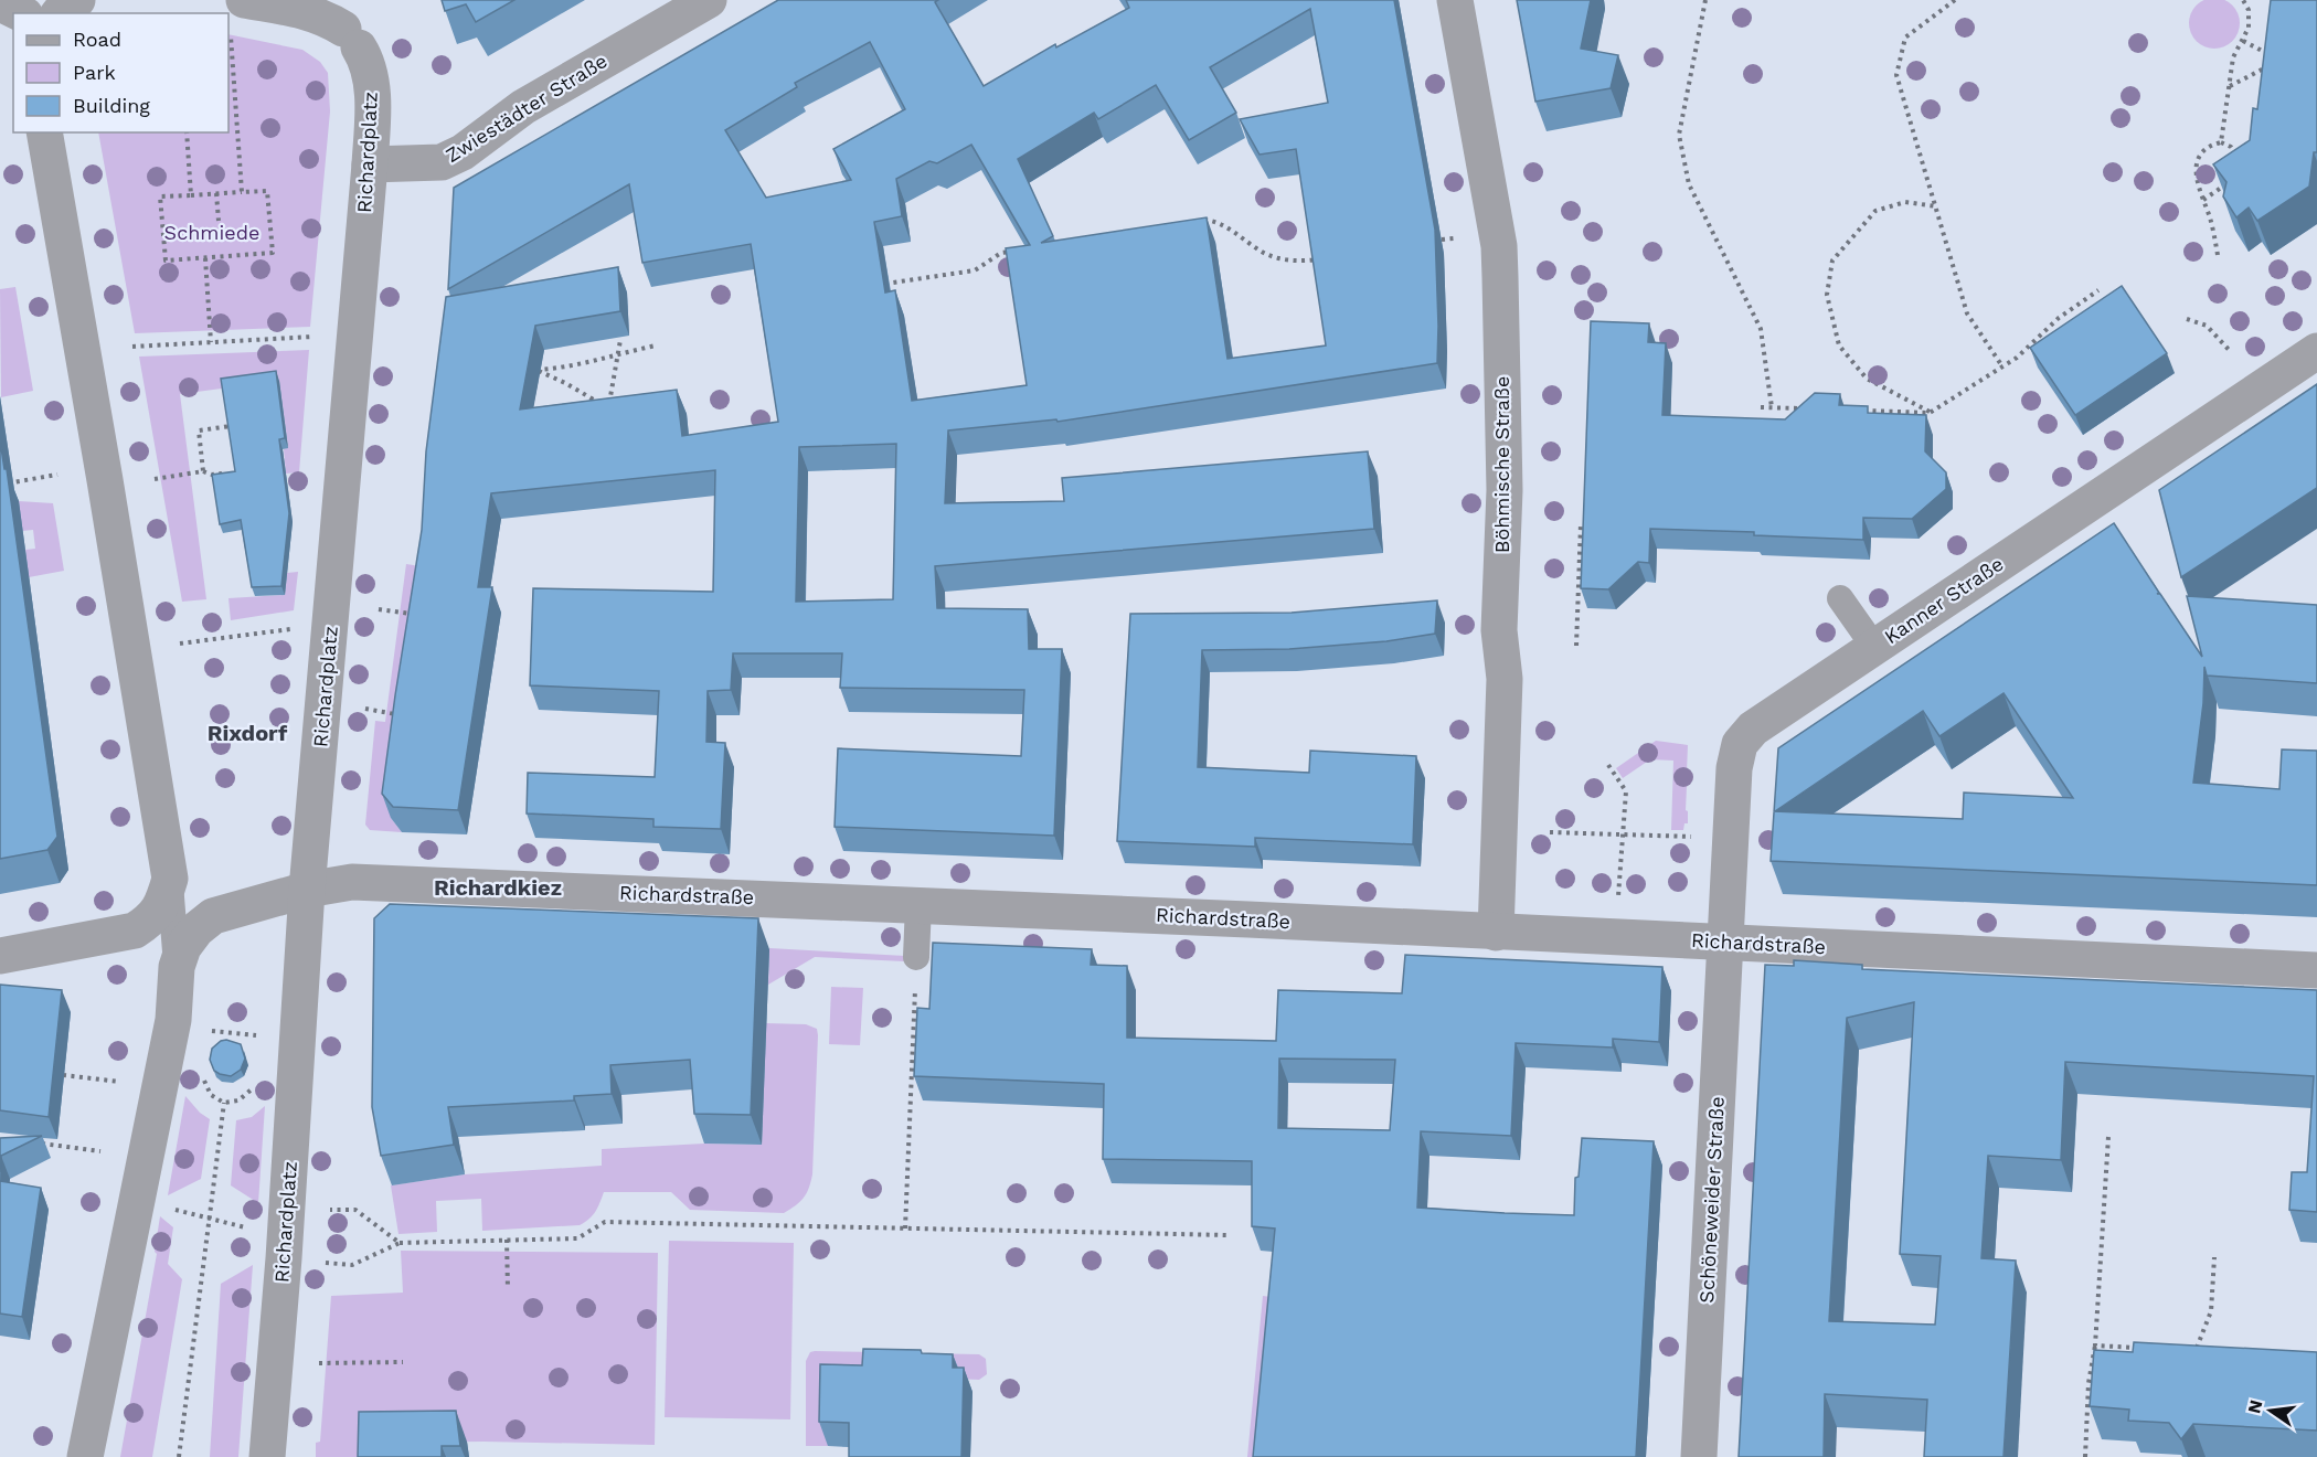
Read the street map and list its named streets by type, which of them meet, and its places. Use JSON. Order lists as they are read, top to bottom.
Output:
{
  "streets": {
    "street": [
      "Zwiestädter Straße",
      "Richardplatz",
      "Böhmische Straße",
      "Kanner Straße",
      "Richardstraße",
      "Schöneweider Straße"
    ]
  },
  "crossings": [
    ["Zwiestädter Straße", "Richardplatz"],
    ["Richardplatz", "Richardstraße"],
    ["Böhmische Straße", "Richardstraße"],
    ["Kanner Straße", "Richardstraße"],
    ["Kanner Straße", "Schöneweider Straße"],
    ["Richardstraße", "Schöneweider Straße"]
  ],
  "districts": ["Rixdorf", "Richardkiez"],
  "parks": ["Schmiede"],
  "legend": ["Road", "Park", "Building"],
  "north": "left"
}
